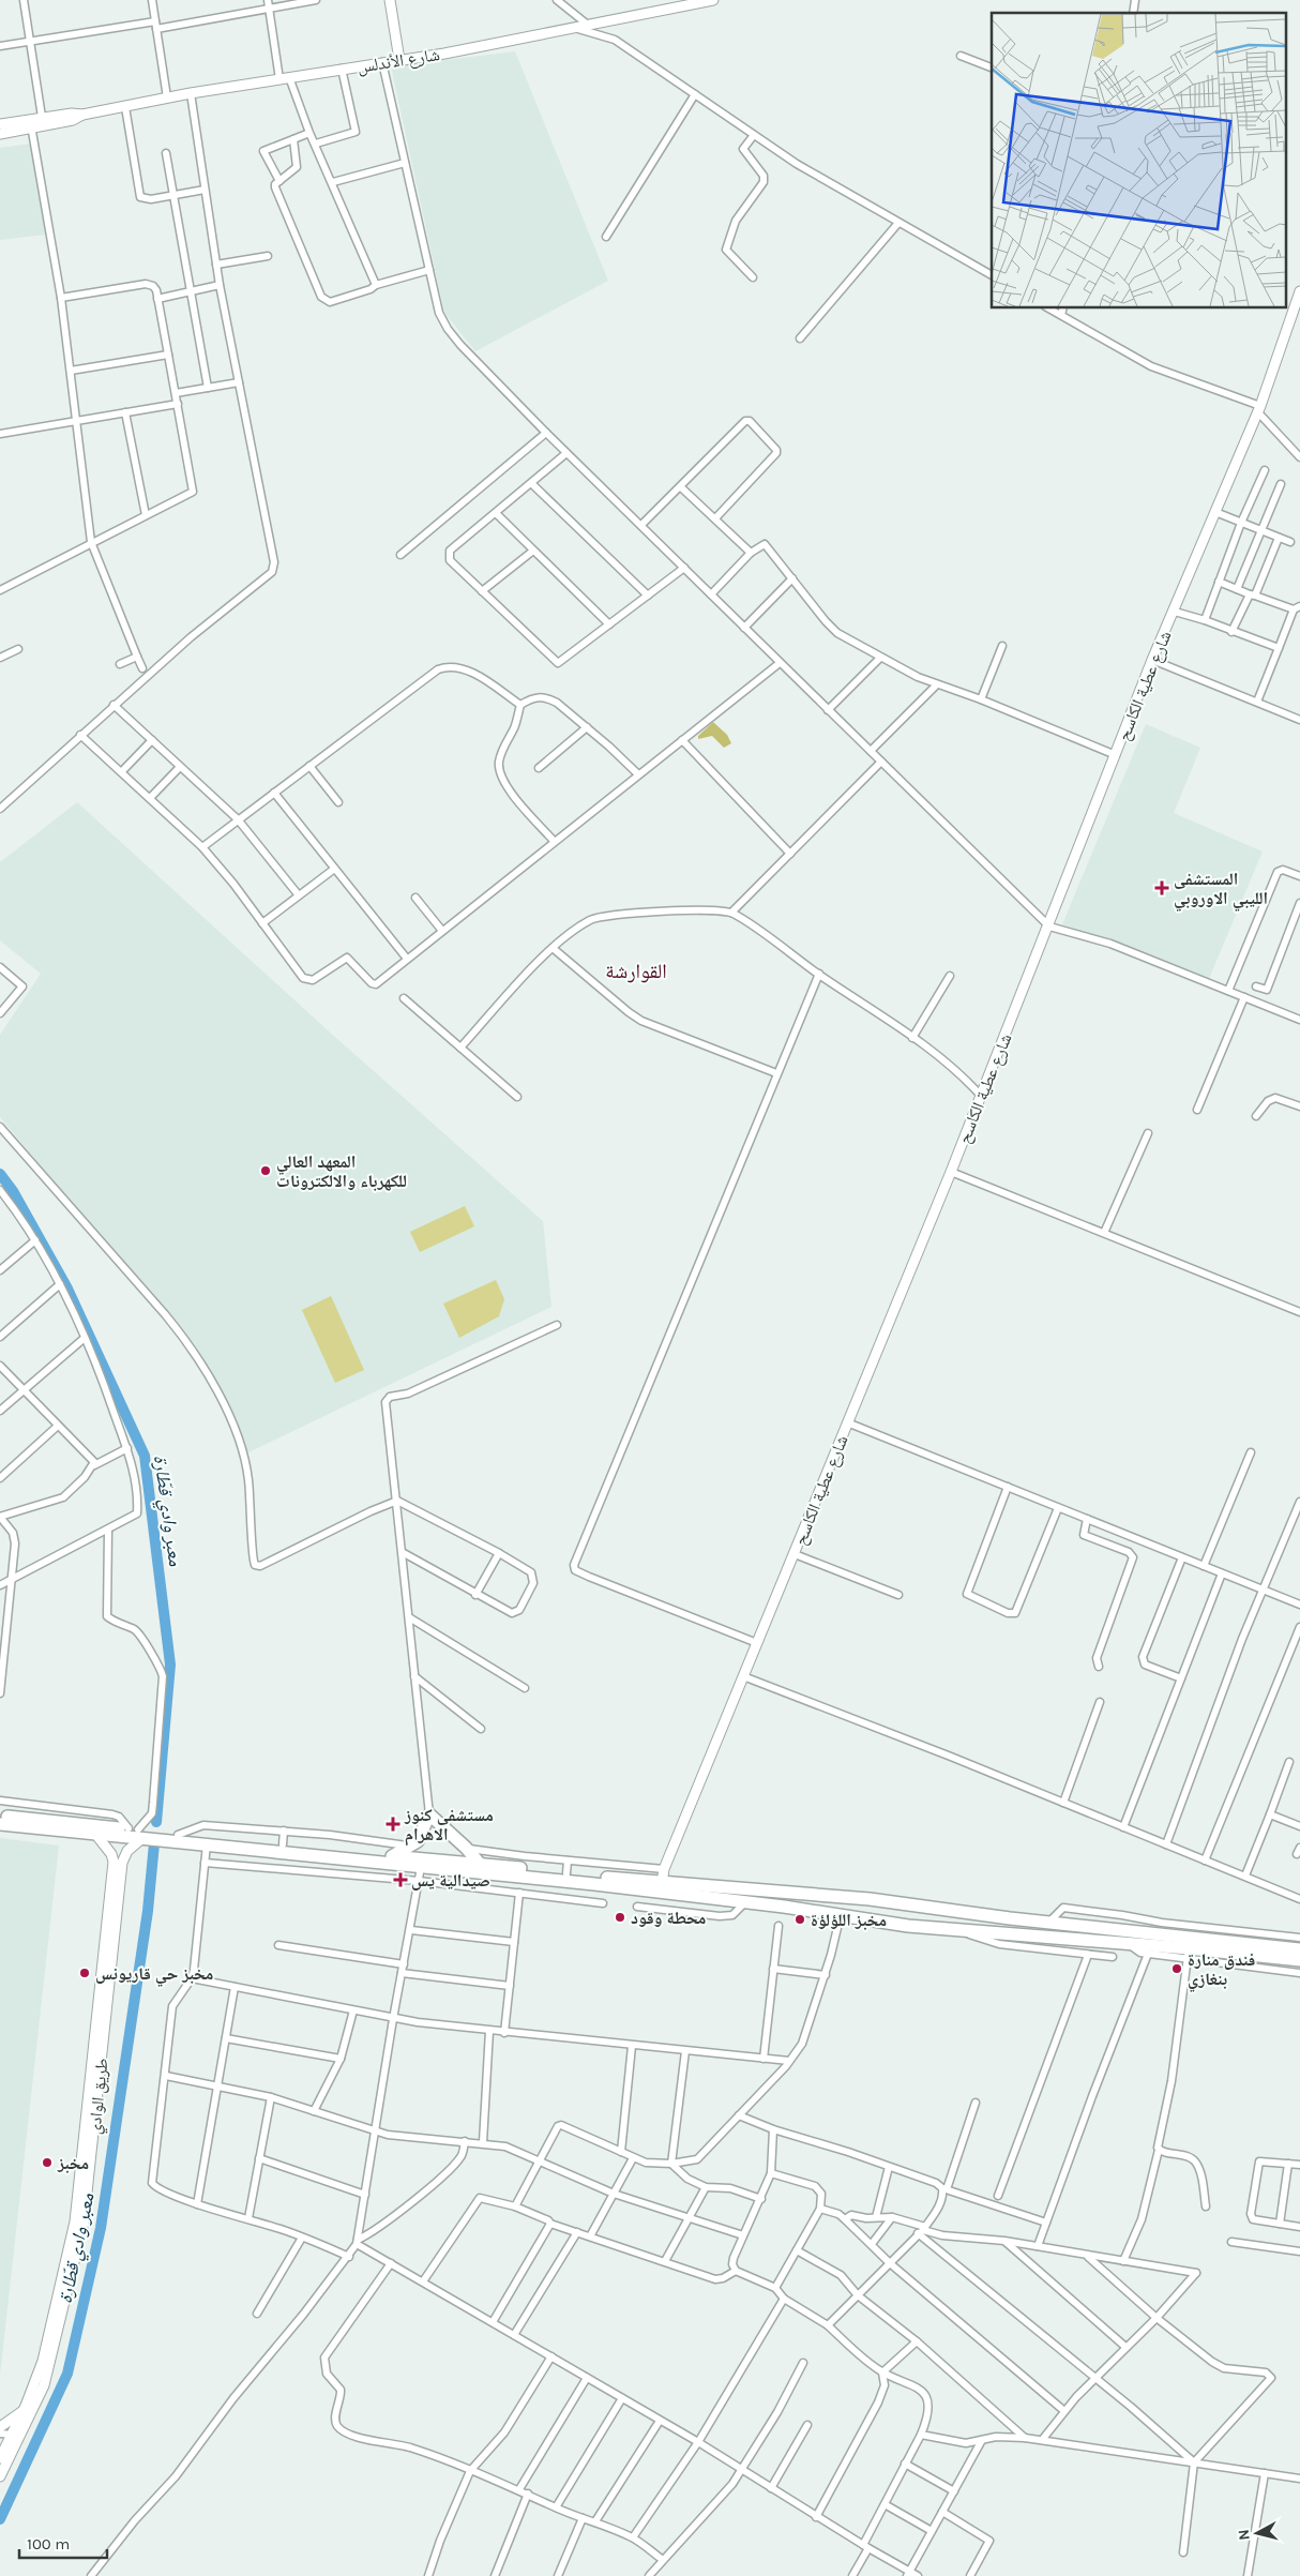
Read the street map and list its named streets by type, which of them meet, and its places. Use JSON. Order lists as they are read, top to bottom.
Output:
{
  "streets": {
    "main road": ["شارع الأندلس", "شارع عطية الكاسح", "طريق الوادي"]
  },
  "districts": ["القوارشة"],
  "water": ["معبر وادي قطّارة"],
  "places": {
    "health": ["المستشفی الليبي الاوروبي", "مستشفى كنوز الاهرام", "صيدالية يس"],
    "other": [
      "المعهد العالي للكهرباء والالكترونات",
      "محطة وقود",
      "مخبز اللؤلؤة",
      "فندق منارة بنغازي",
      "مخبز حي قاريونس",
      "مخبز"
    ]
  },
  "scale_bar": "100 m",
  "north": "left"
}
